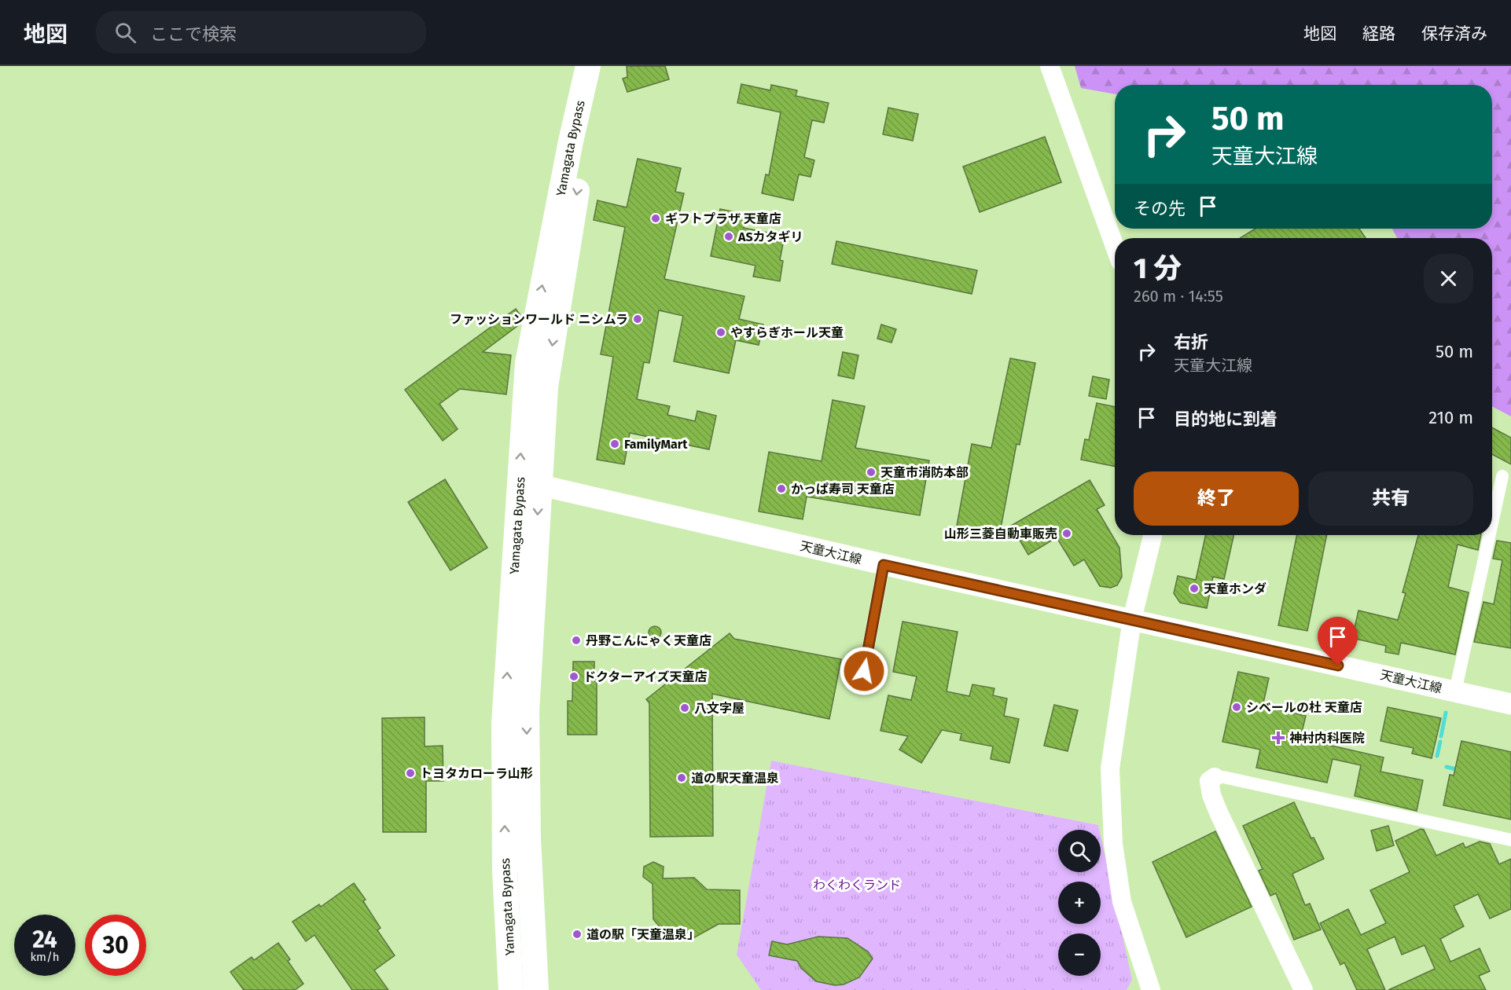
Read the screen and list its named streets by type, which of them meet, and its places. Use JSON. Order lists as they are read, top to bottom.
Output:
{
  "streets": {
    "highway": ["Yamagata Bypass"],
    "main road": ["天童大江線"]
  },
  "crossings": [
    ["Yamagata Bypass", "天童大江線"]
  ],
  "parks": ["わくわくランド"],
  "places": {
    "other": [
      "ギフトプラザ 天童店",
      "ASカタギリ",
      "ファッションワールド ニシムラ",
      "やすらぎホール天童",
      "FamilyMart",
      "天童市消防本部",
      "かっぱ寿司 天童店",
      "山形三菱自動車販売",
      "天童ホンダ",
      "丹野こんにゃく天童店",
      "ドクターアイズ天童店",
      "シベールの杜 天童店",
      "八文字屋",
      "トヨタカローラ山形",
      "道の駅天童温泉",
      "道の駅「天童温泉」"
    ],
    "health": ["神村内科医院"]
  },
  "page": {
    "header": "地図",
    "search": "ここで検索",
    "nav": ["地図", "経路", "保存済み"],
    "turn": ["50 m", "天童大江線"],
    "then": "その先",
    "heading": ["1 分", "260 m · 14:55"],
    "list": [
      {
        "name": "右折",
        "note": "天童大江線",
        "value": "50 m"
      },
      {
        "name": "目的地に到着",
        "value": "210 m"
      }
    ],
    "buttons": ["終了", "共有"],
    "map_buttons": ["+", "−"],
    "speed": "24 km/h",
    "limit": "30"
  }
}
